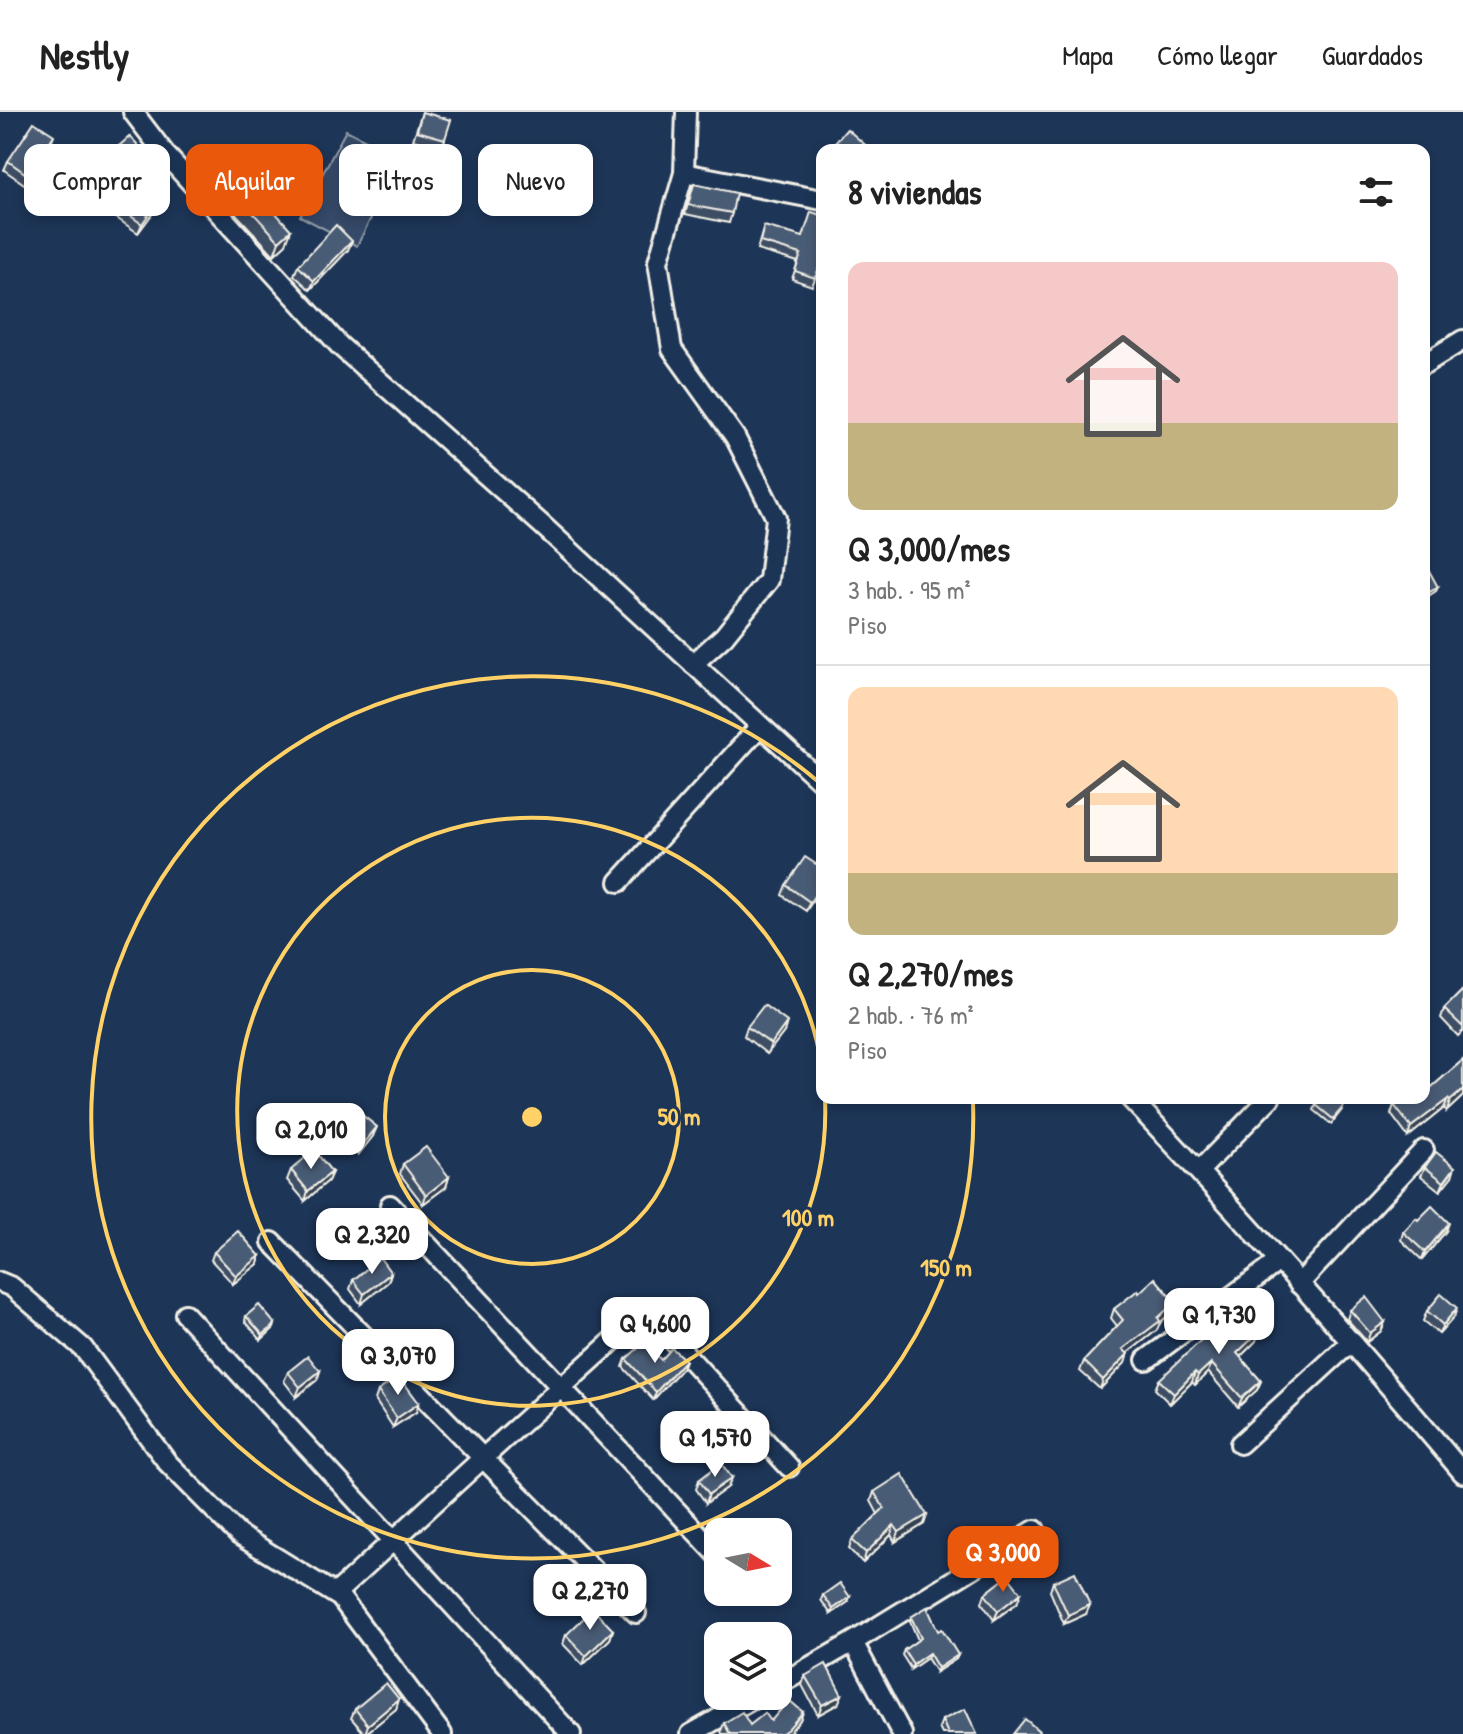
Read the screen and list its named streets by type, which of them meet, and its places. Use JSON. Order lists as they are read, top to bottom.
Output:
{
  "north": "right",
  "page": {
    "header": "Nestly",
    "nav": ["Mapa", "Cómo llegar", "Guardados"],
    "chip": [
      "Comprar",
      "Alquilar",
      "Filtros",
      "Nuevo"
    ],
    "heading": "8 viviendas",
    "list": [
      {
        "name": "Q 3,000/mes",
        "note": "3 hab. · 95 m² · Piso"
      },
      {
        "name": "Q 2,270/mes",
        "note": "2 hab. · 76 m² · Piso"
      }
    ],
    "price": [
      "Q 2,010",
      "Q 2,320",
      "Q 1,730",
      "Q 4,600",
      "Q 3,070",
      "Q 1,570",
      "Q 3,000",
      "Q 2,270"
    ]
  },
  "rings": ["50 m", "100 m", "150 m"]
}
